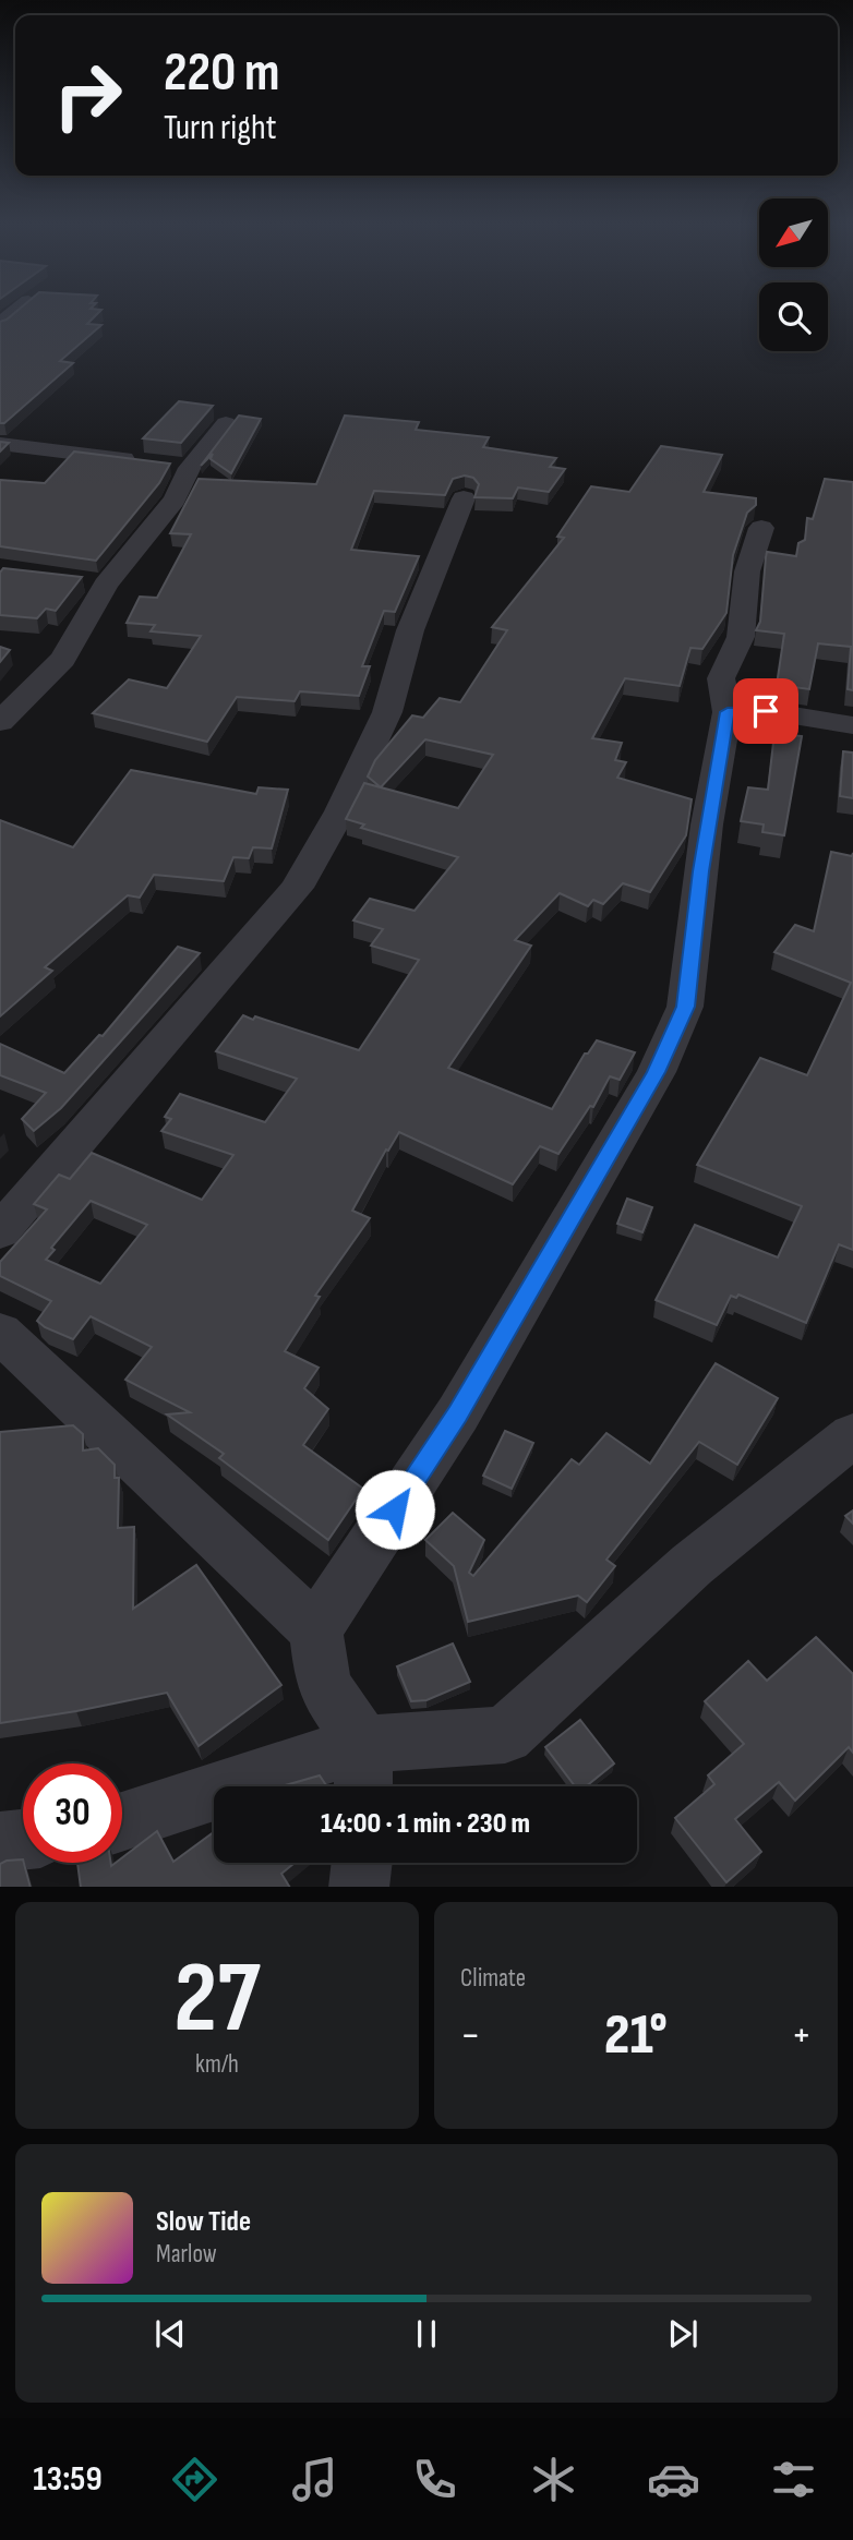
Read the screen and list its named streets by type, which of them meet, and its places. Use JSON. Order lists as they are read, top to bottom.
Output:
{
  "north": "bottom left",
  "page": {
    "turn": ["220 m", "Turn right"],
    "limit": "30",
    "trip": "14:00 · 1 min · 230 m",
    "tile": [
      ["27", "km/h"],
      "Climate"
    ],
    "heat": ["−", "21°", "+"],
    "song": ["Slow Tide", "Marlow"],
    "tabs": "13:59"
  }
}
